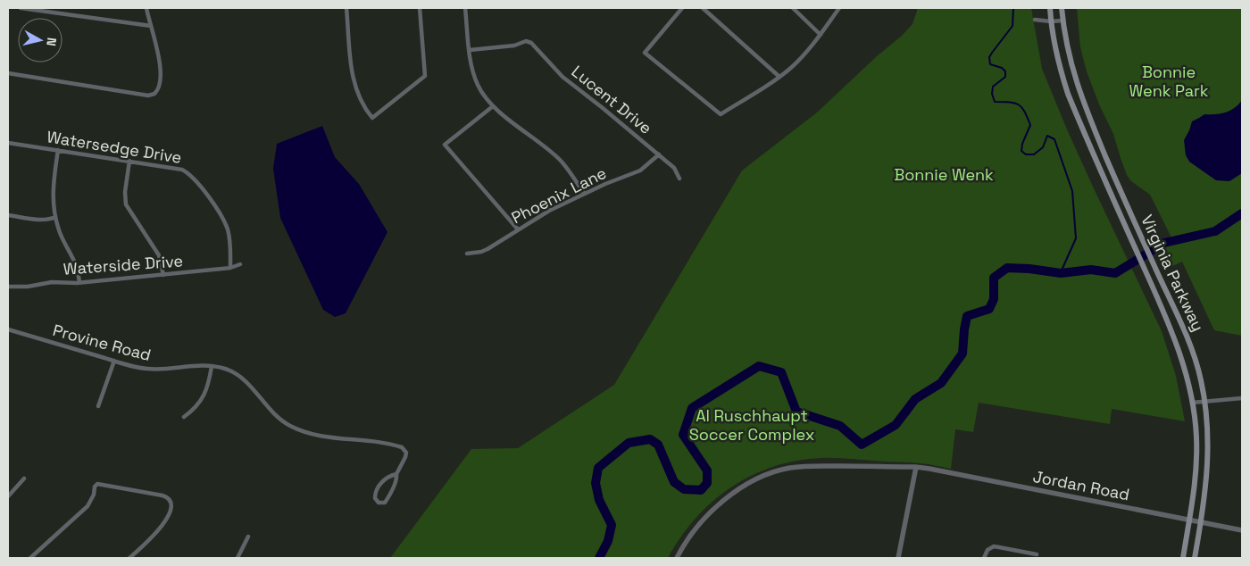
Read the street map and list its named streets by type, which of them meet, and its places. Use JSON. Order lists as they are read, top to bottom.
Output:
{
  "streets": {
    "main road": ["Virginia Parkway"],
    "street": [
      "Lucent Drive",
      "Watersedge Drive",
      "Phoenix Lane",
      "Waterside Drive",
      "Provine Road",
      "Jordan Road"
    ]
  },
  "crossings": [
    ["Lucent Drive", "Phoenix Lane"],
    ["Watersedge Drive", "Waterside Drive"],
    ["Virginia Parkway", "Jordan Road"]
  ],
  "parks": ["Bonnie Wenk Park", "Bonnie Wenk", "Al Ruschhaupt Soccer Complex"],
  "north": "right"
}
